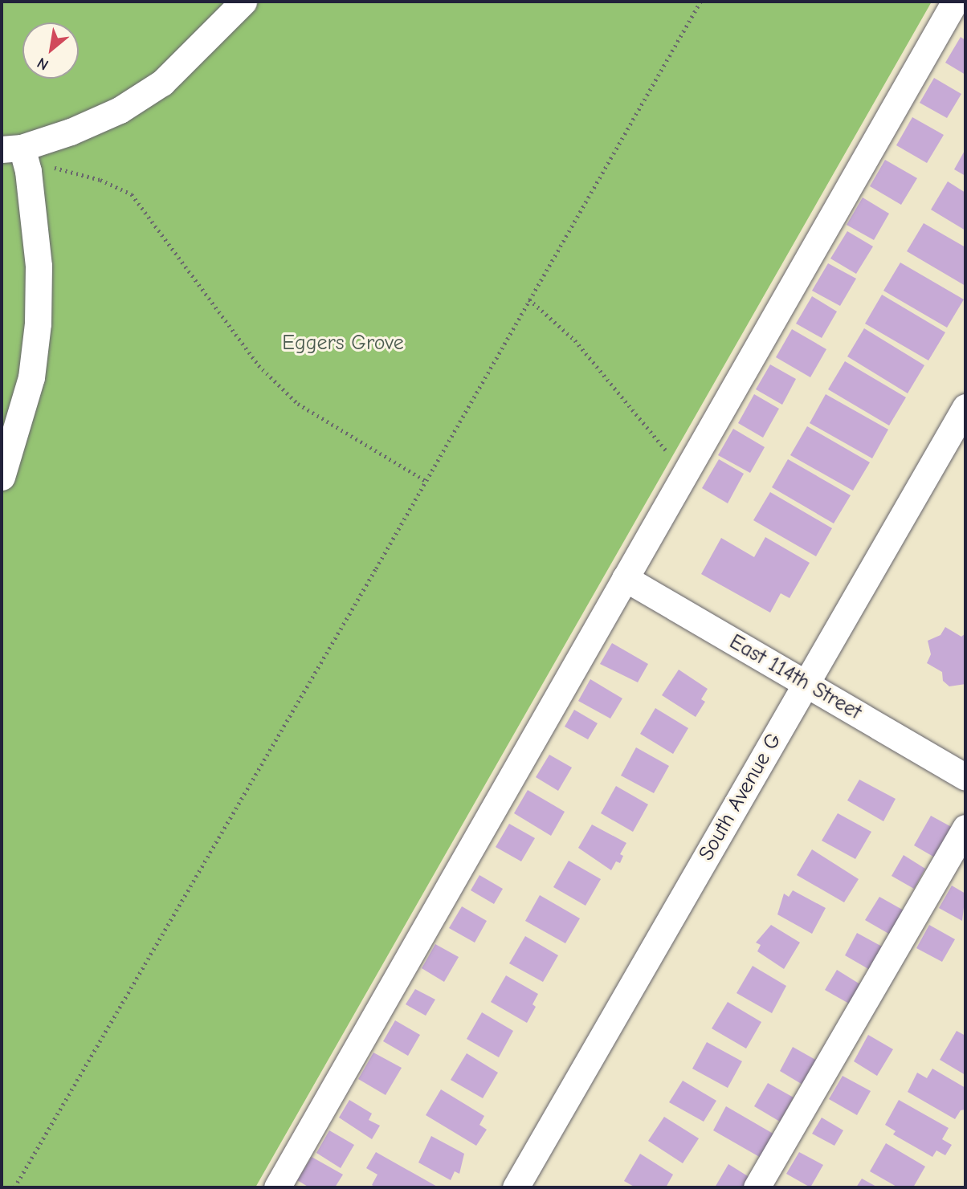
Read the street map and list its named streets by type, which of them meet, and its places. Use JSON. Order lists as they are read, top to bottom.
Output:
{
  "streets": {
    "street": ["East 114th Street", "South Avenue G"]
  },
  "crossings": [
    ["East 114th Street", "South Avenue G"]
  ],
  "parks": ["Eggers Grove"],
  "north": "bottom left"
}
